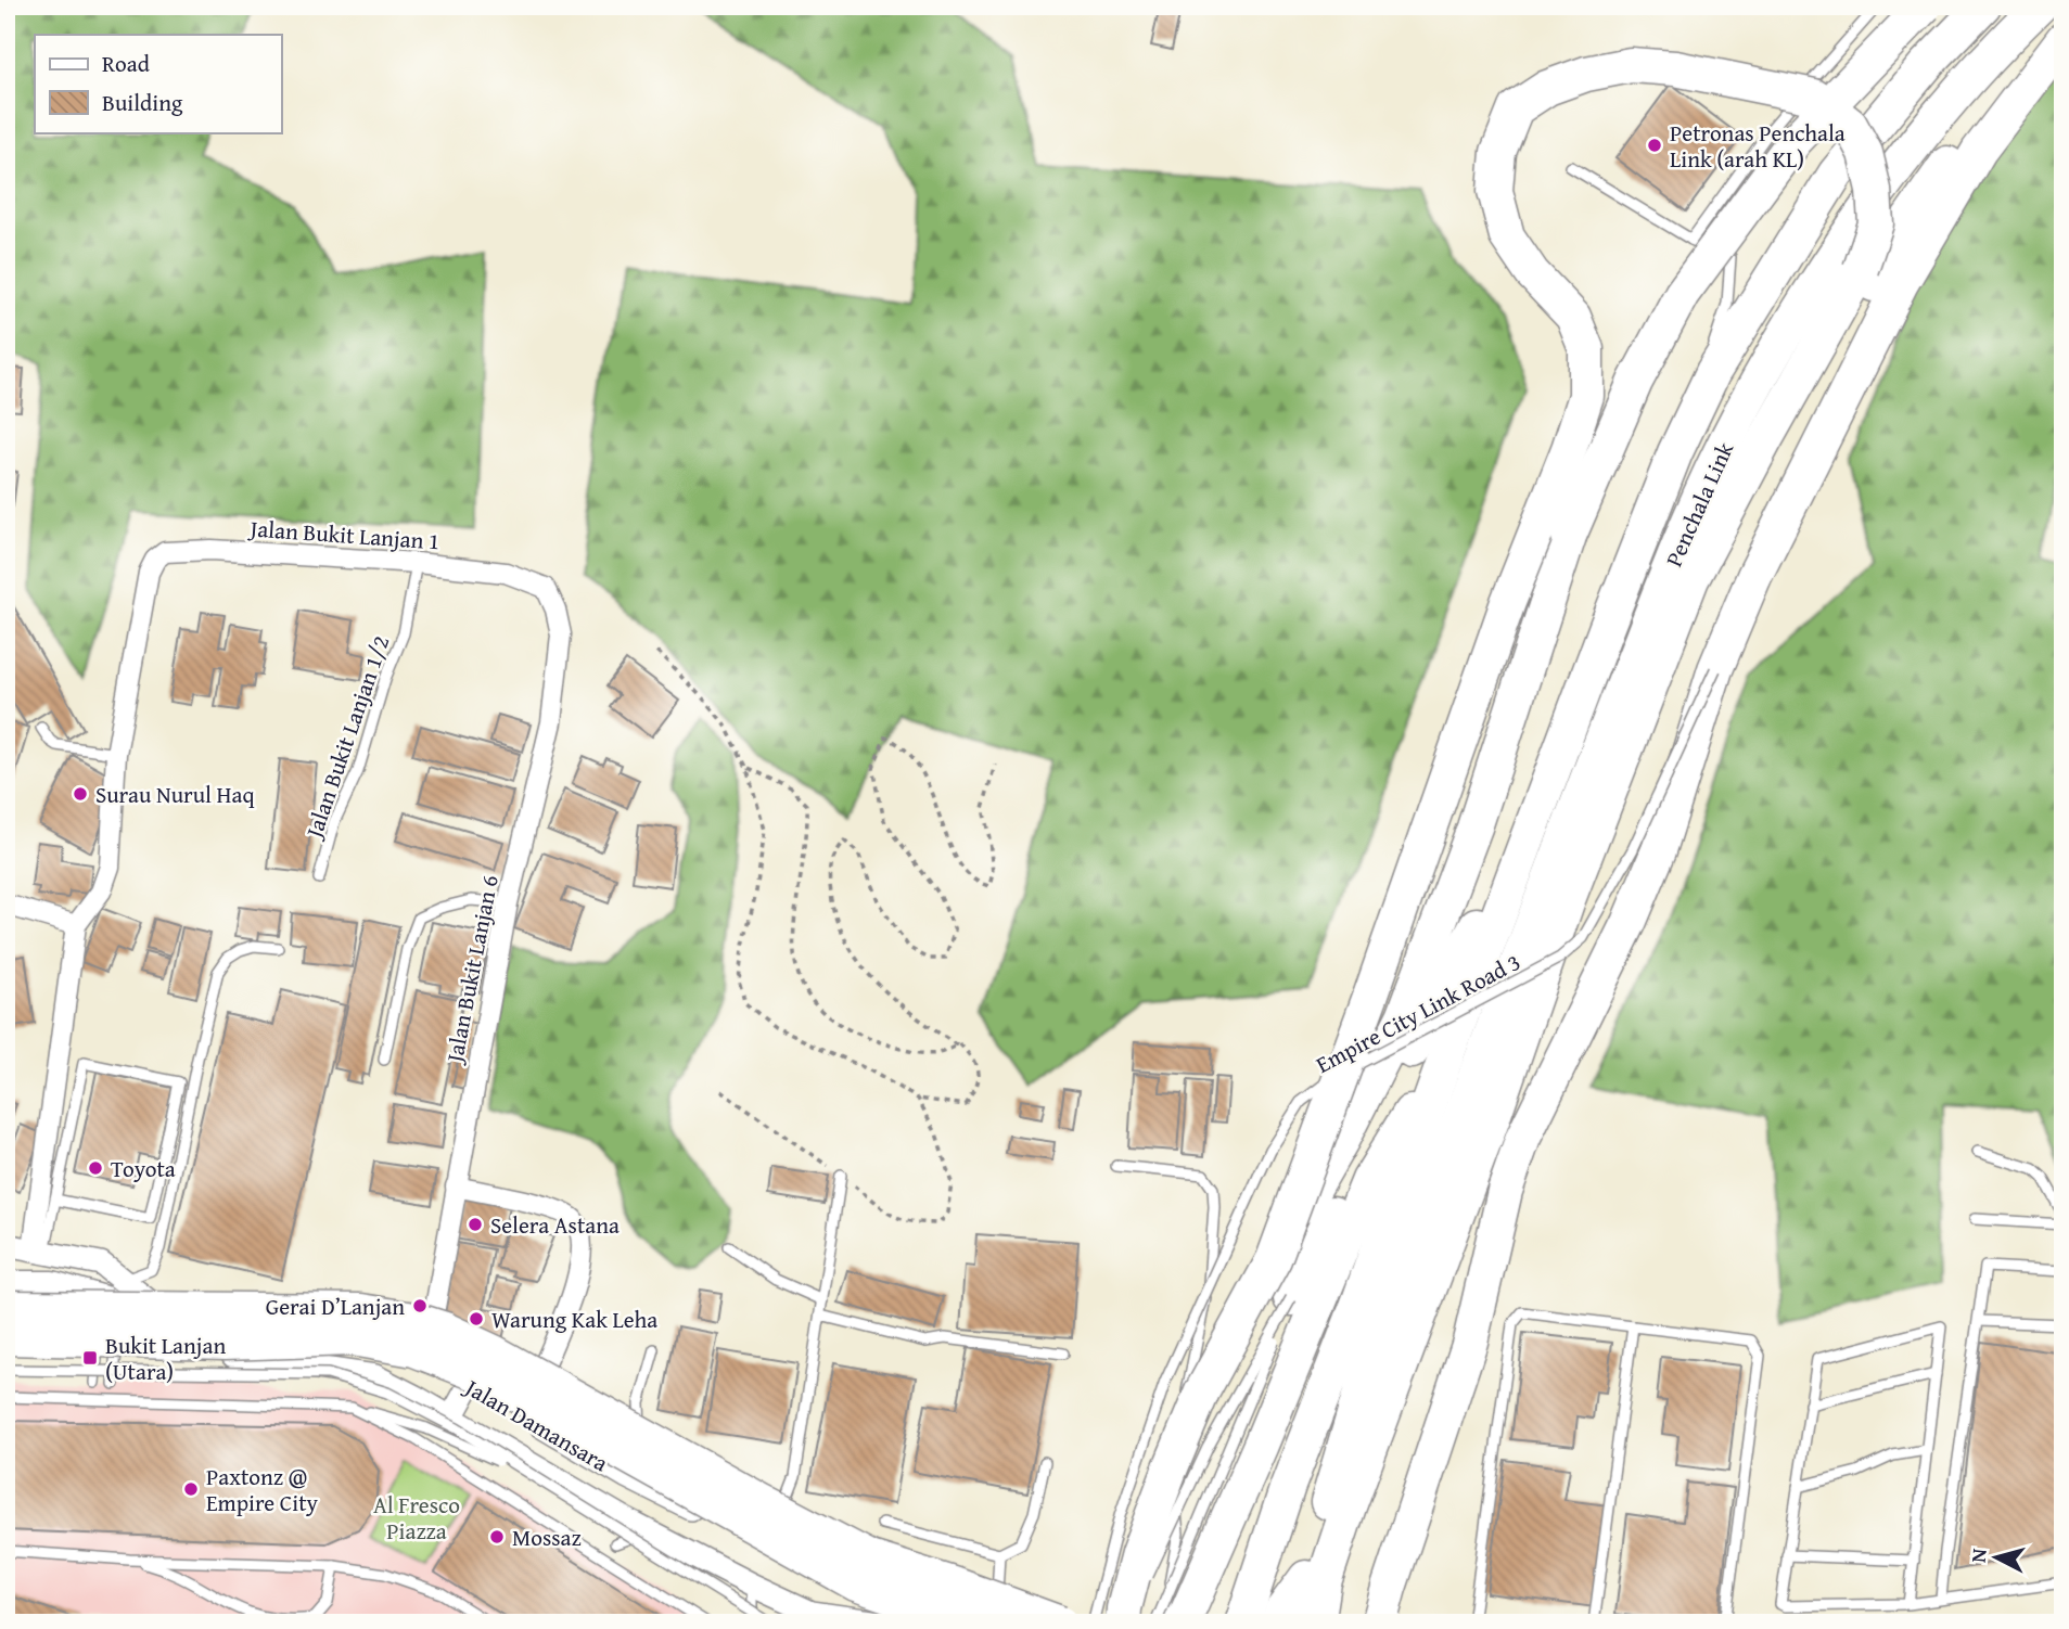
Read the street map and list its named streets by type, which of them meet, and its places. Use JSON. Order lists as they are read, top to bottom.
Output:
{
  "streets": {
    "highway": ["Penchala Link"],
    "street": ["Jalan Bukit Lanjan 1", "Jalan Bukit Lanjan 6", "Jalan Damansara"],
    "lane": ["Jalan Bukit Lanjan 1/2", "Empire City Link Road 3"]
  },
  "crossings": [
    ["Jalan Bukit Lanjan 1", "Jalan Bukit Lanjan 1/2"],
    ["Jalan Bukit Lanjan 1", "Jalan Bukit Lanjan 6"],
    ["Jalan Bukit Lanjan 6", "Jalan Damansara"]
  ],
  "parks": ["Al Fresco Piazza"],
  "places": {
    "other": [
      "Petronas Penchala Link (arah KL)",
      "Surau Nurul Haq",
      "Toyota",
      "Selera Astana",
      "Gerai D’Lanjan",
      "Warung Kak Leha",
      "Paxtonz @ Empire City",
      "Mossaz"
    ],
    "transit": ["Bukit Lanjan (Utara)"]
  },
  "legend": ["Road", "Building"],
  "north": "left"
}
